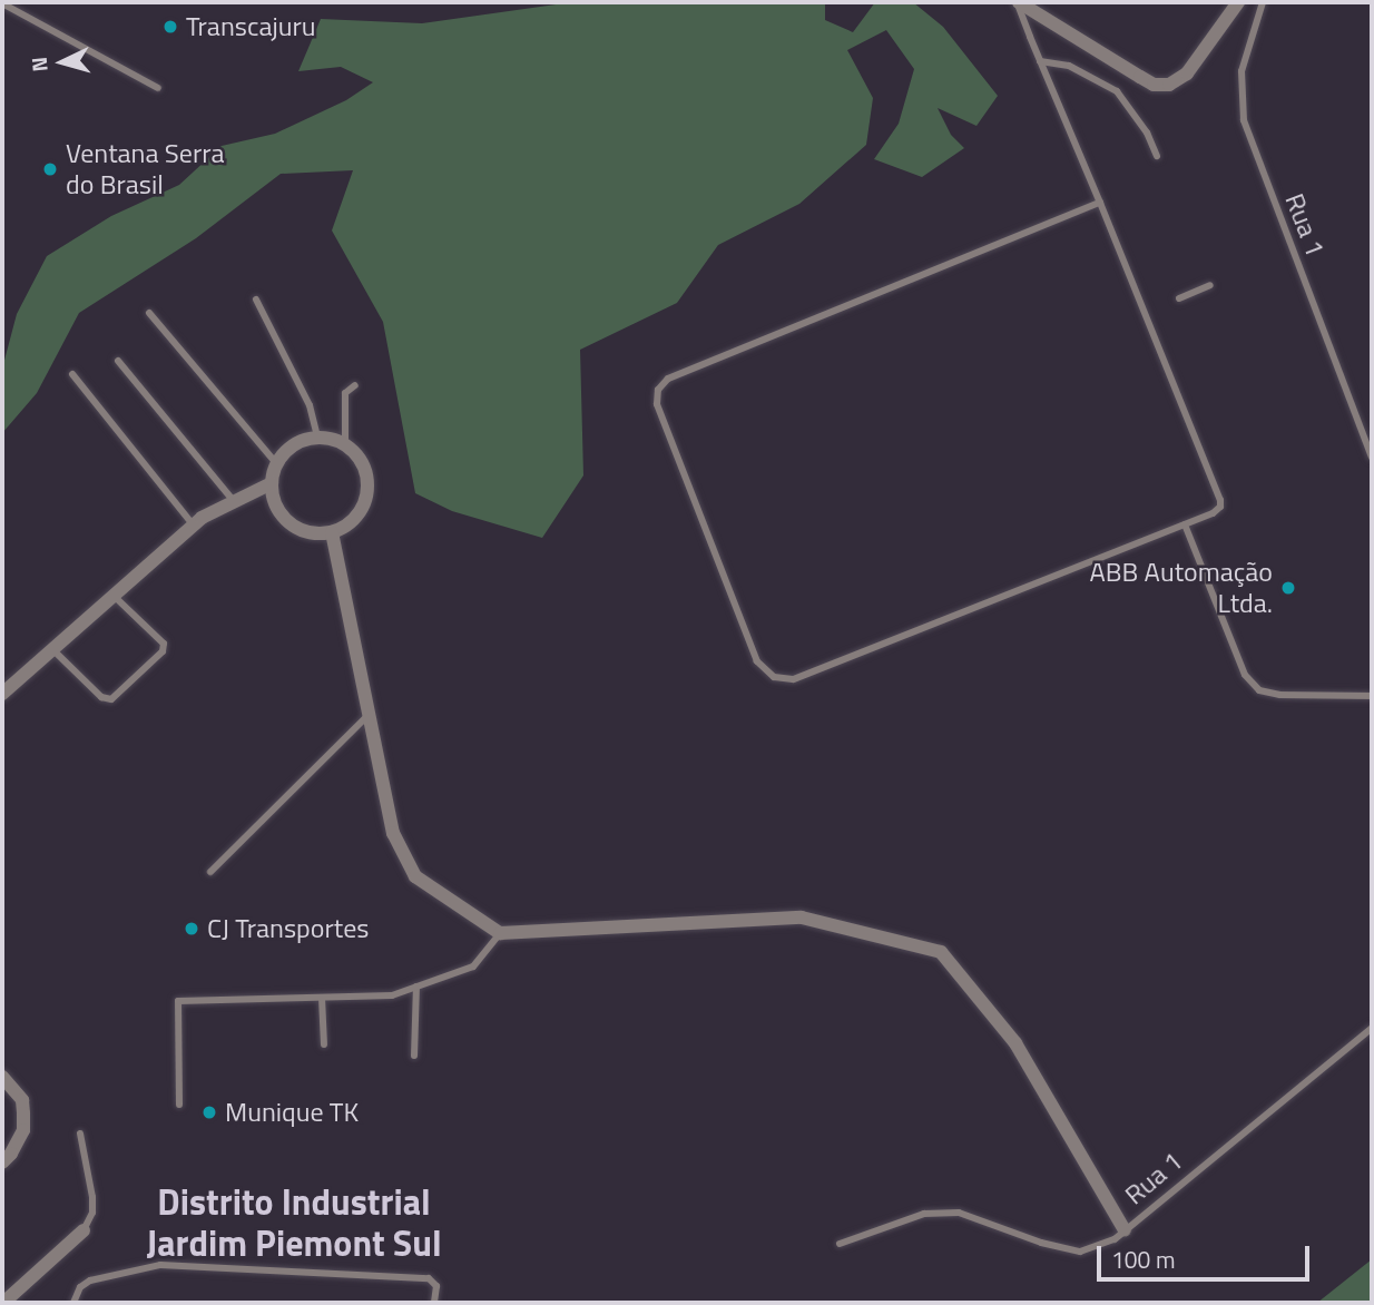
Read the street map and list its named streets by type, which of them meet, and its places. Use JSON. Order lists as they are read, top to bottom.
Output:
{
  "streets": {
    "lane": ["Rua 1"]
  },
  "districts": ["Distrito Industrial Jardim Piemont Sul"],
  "places": [
    "Transcajuru",
    "Ventana Serra do Brasil",
    "ABB Automação Ltda.",
    "CJ Transportes",
    "Munique TK"
  ],
  "scale_bar": "100 m",
  "north": "left"
}
